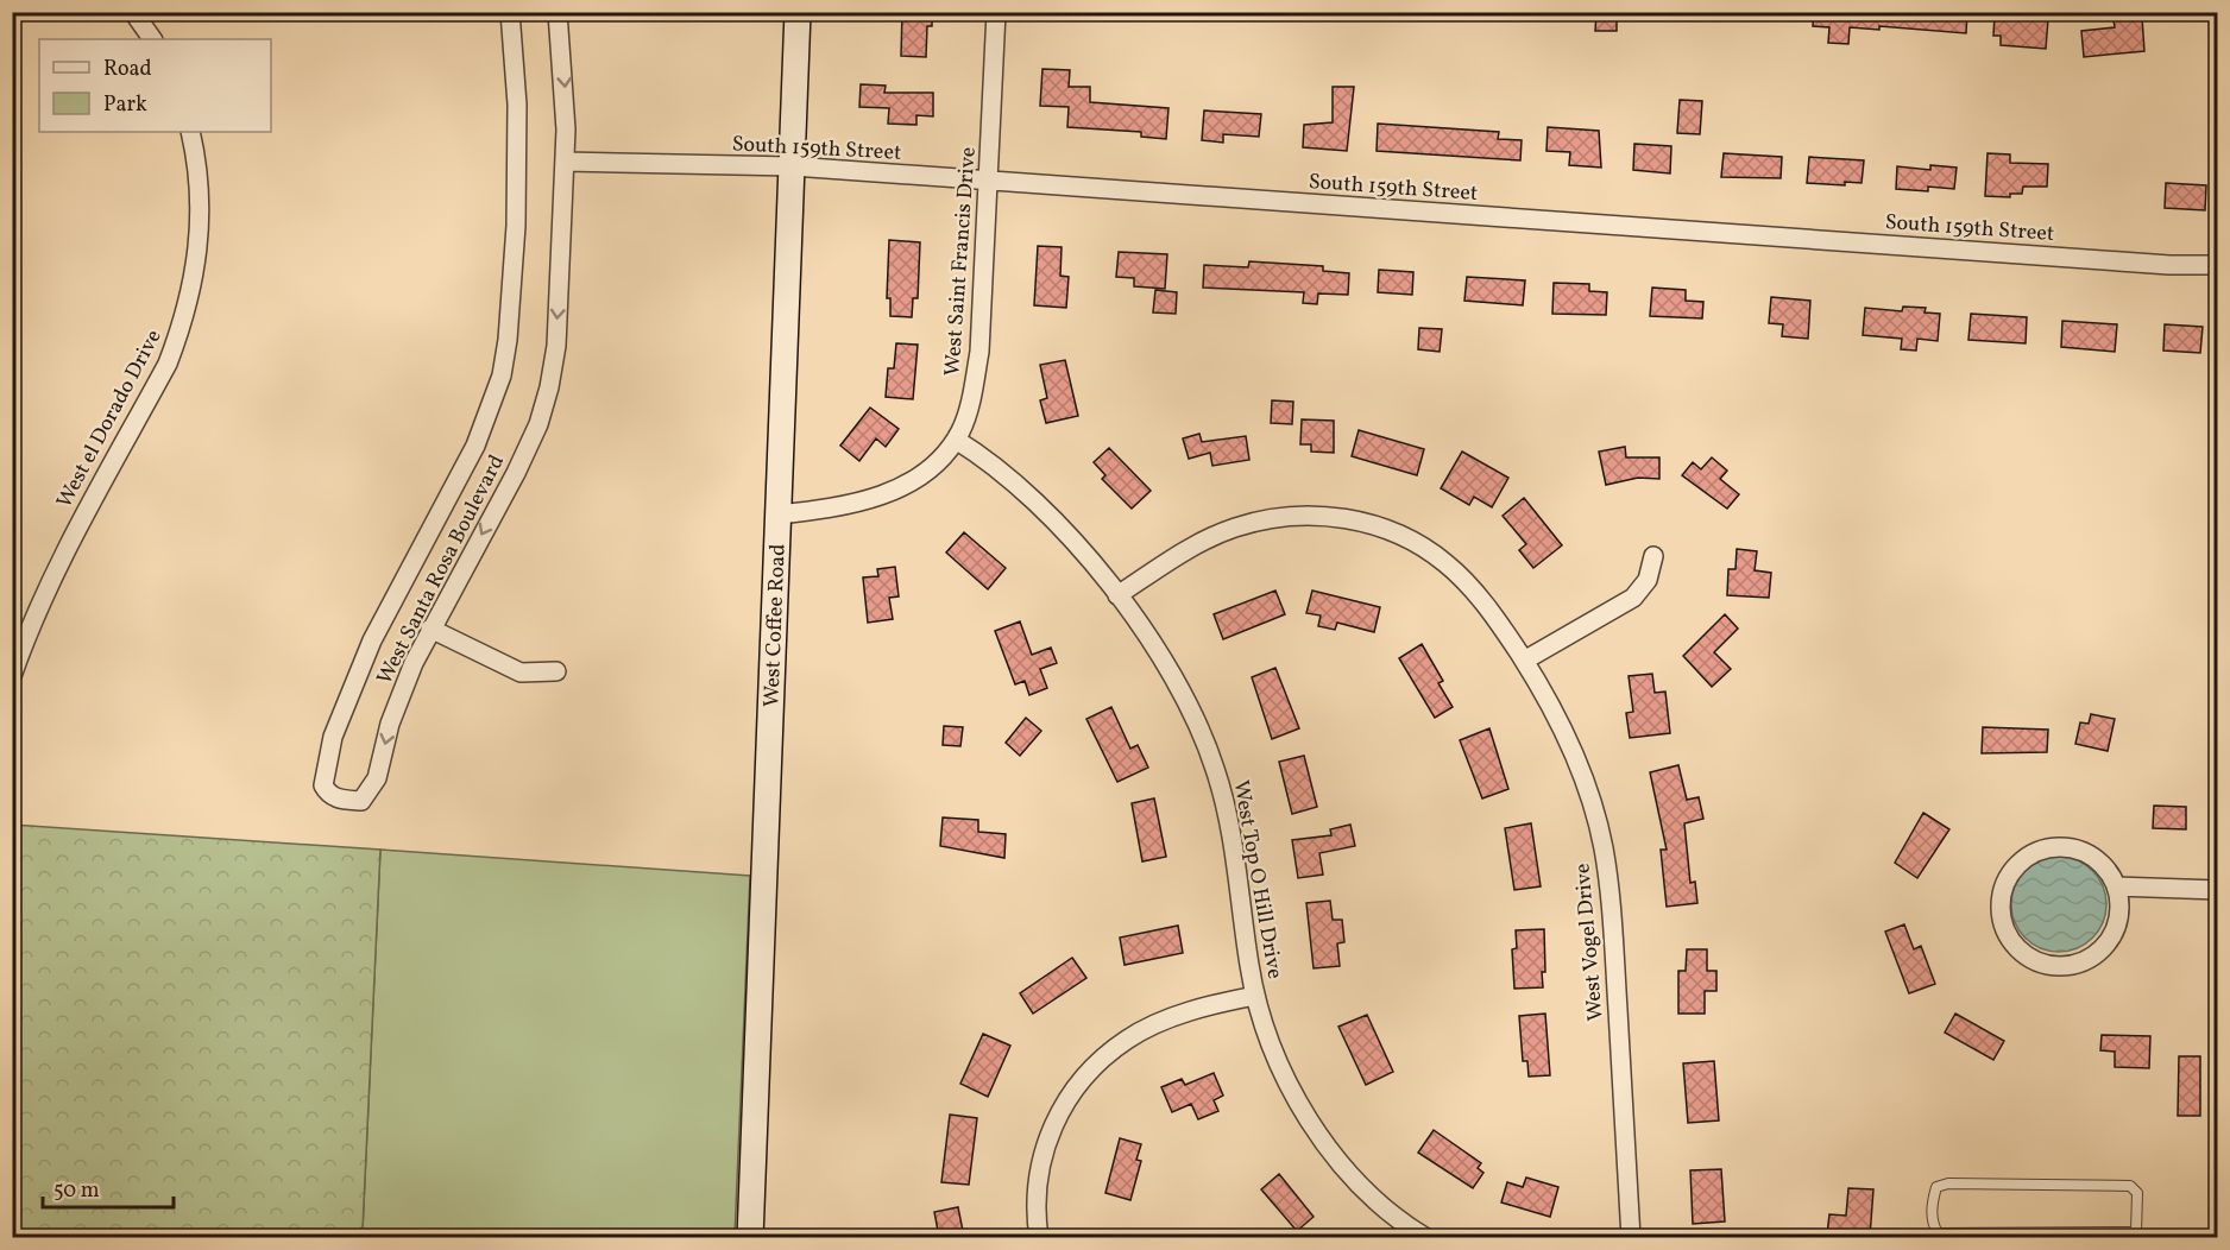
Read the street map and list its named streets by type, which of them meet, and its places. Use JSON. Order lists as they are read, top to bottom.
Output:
{
  "streets": {
    "street": [
      "South 159th Street",
      "West Saint Francis Drive",
      "West el Dorado Drive",
      "West Santa Rosa Boulevard",
      "West Coffee Road",
      "West Top O Hill Drive",
      "West Vogel Drive"
    ]
  },
  "crossings": [
    ["South 159th Street", "West Saint Francis Drive"],
    ["South 159th Street", "West Santa Rosa Boulevard"],
    ["South 159th Street", "West Coffee Road"],
    ["West Saint Francis Drive", "West Coffee Road"],
    ["West Saint Francis Drive", "West Top O Hill Drive"],
    ["West Top O Hill Drive", "West Vogel Drive"]
  ],
  "legend": ["Road", "Park"],
  "scale_bar": "50 m"
}
